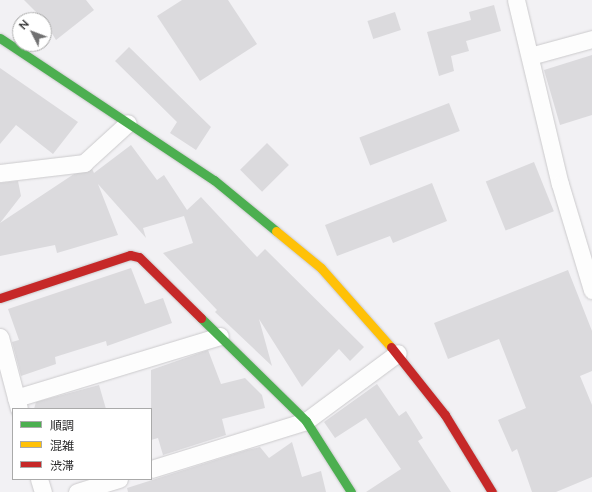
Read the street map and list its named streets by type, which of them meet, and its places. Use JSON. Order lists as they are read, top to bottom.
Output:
{
  "legend": ["順調", "混雑", "渋滞"],
  "north": "top left"
}
